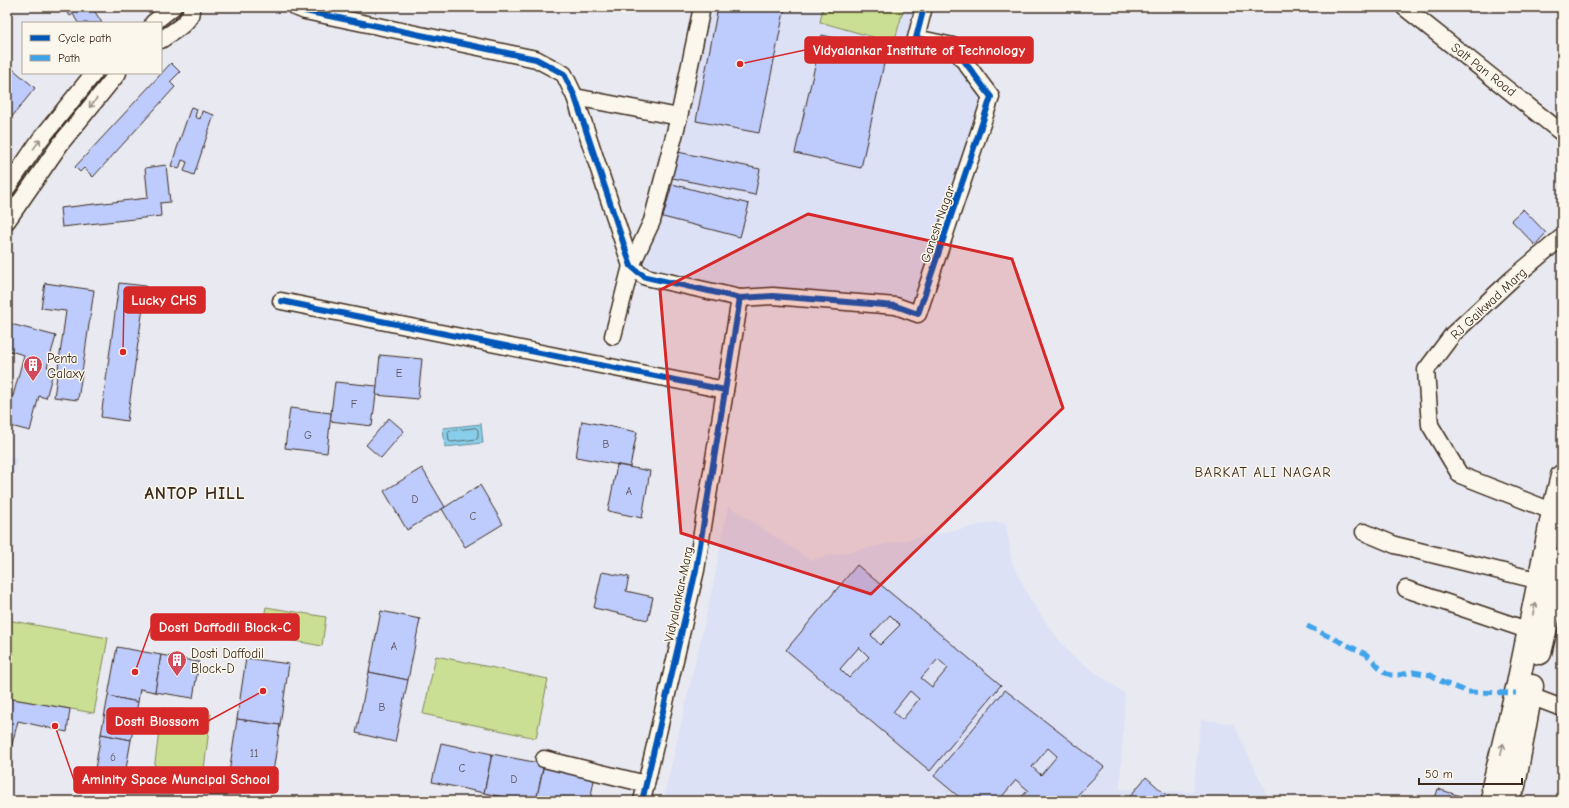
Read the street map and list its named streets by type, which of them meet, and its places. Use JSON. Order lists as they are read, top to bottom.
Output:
{
  "streets": {
    "street": [
      "Salt Pan Road",
      "Ganesh Nagar",
      "RJ Gaikwad Marg",
      "Vidyalankar Marg"
    ]
  },
  "crossings": [
    ["Ganesh Nagar", "Vidyalankar Marg"]
  ],
  "districts": ["BARKAT ALI NAGAR", "ANTOP HILL"],
  "places": {
    "other": [
      "Vidyalankar Institute of Technology",
      "Lucky CHS",
      "Dosti Daffodil Block-C",
      "Dosti Blossom",
      "Aminity Space Muncipal School"
    ],
    "building": ["Penta Galaxy", "Dosti Daffodil Block-D"]
  },
  "house_numbers": [
    "E",
    "F",
    "G",
    "B",
    "A",
    "D",
    "C",
    "A",
    "B",
    "11",
    "6",
    "C",
    "D"
  ],
  "legend": ["Cycle path", "Path"],
  "scale_bar": "50 m"
}
